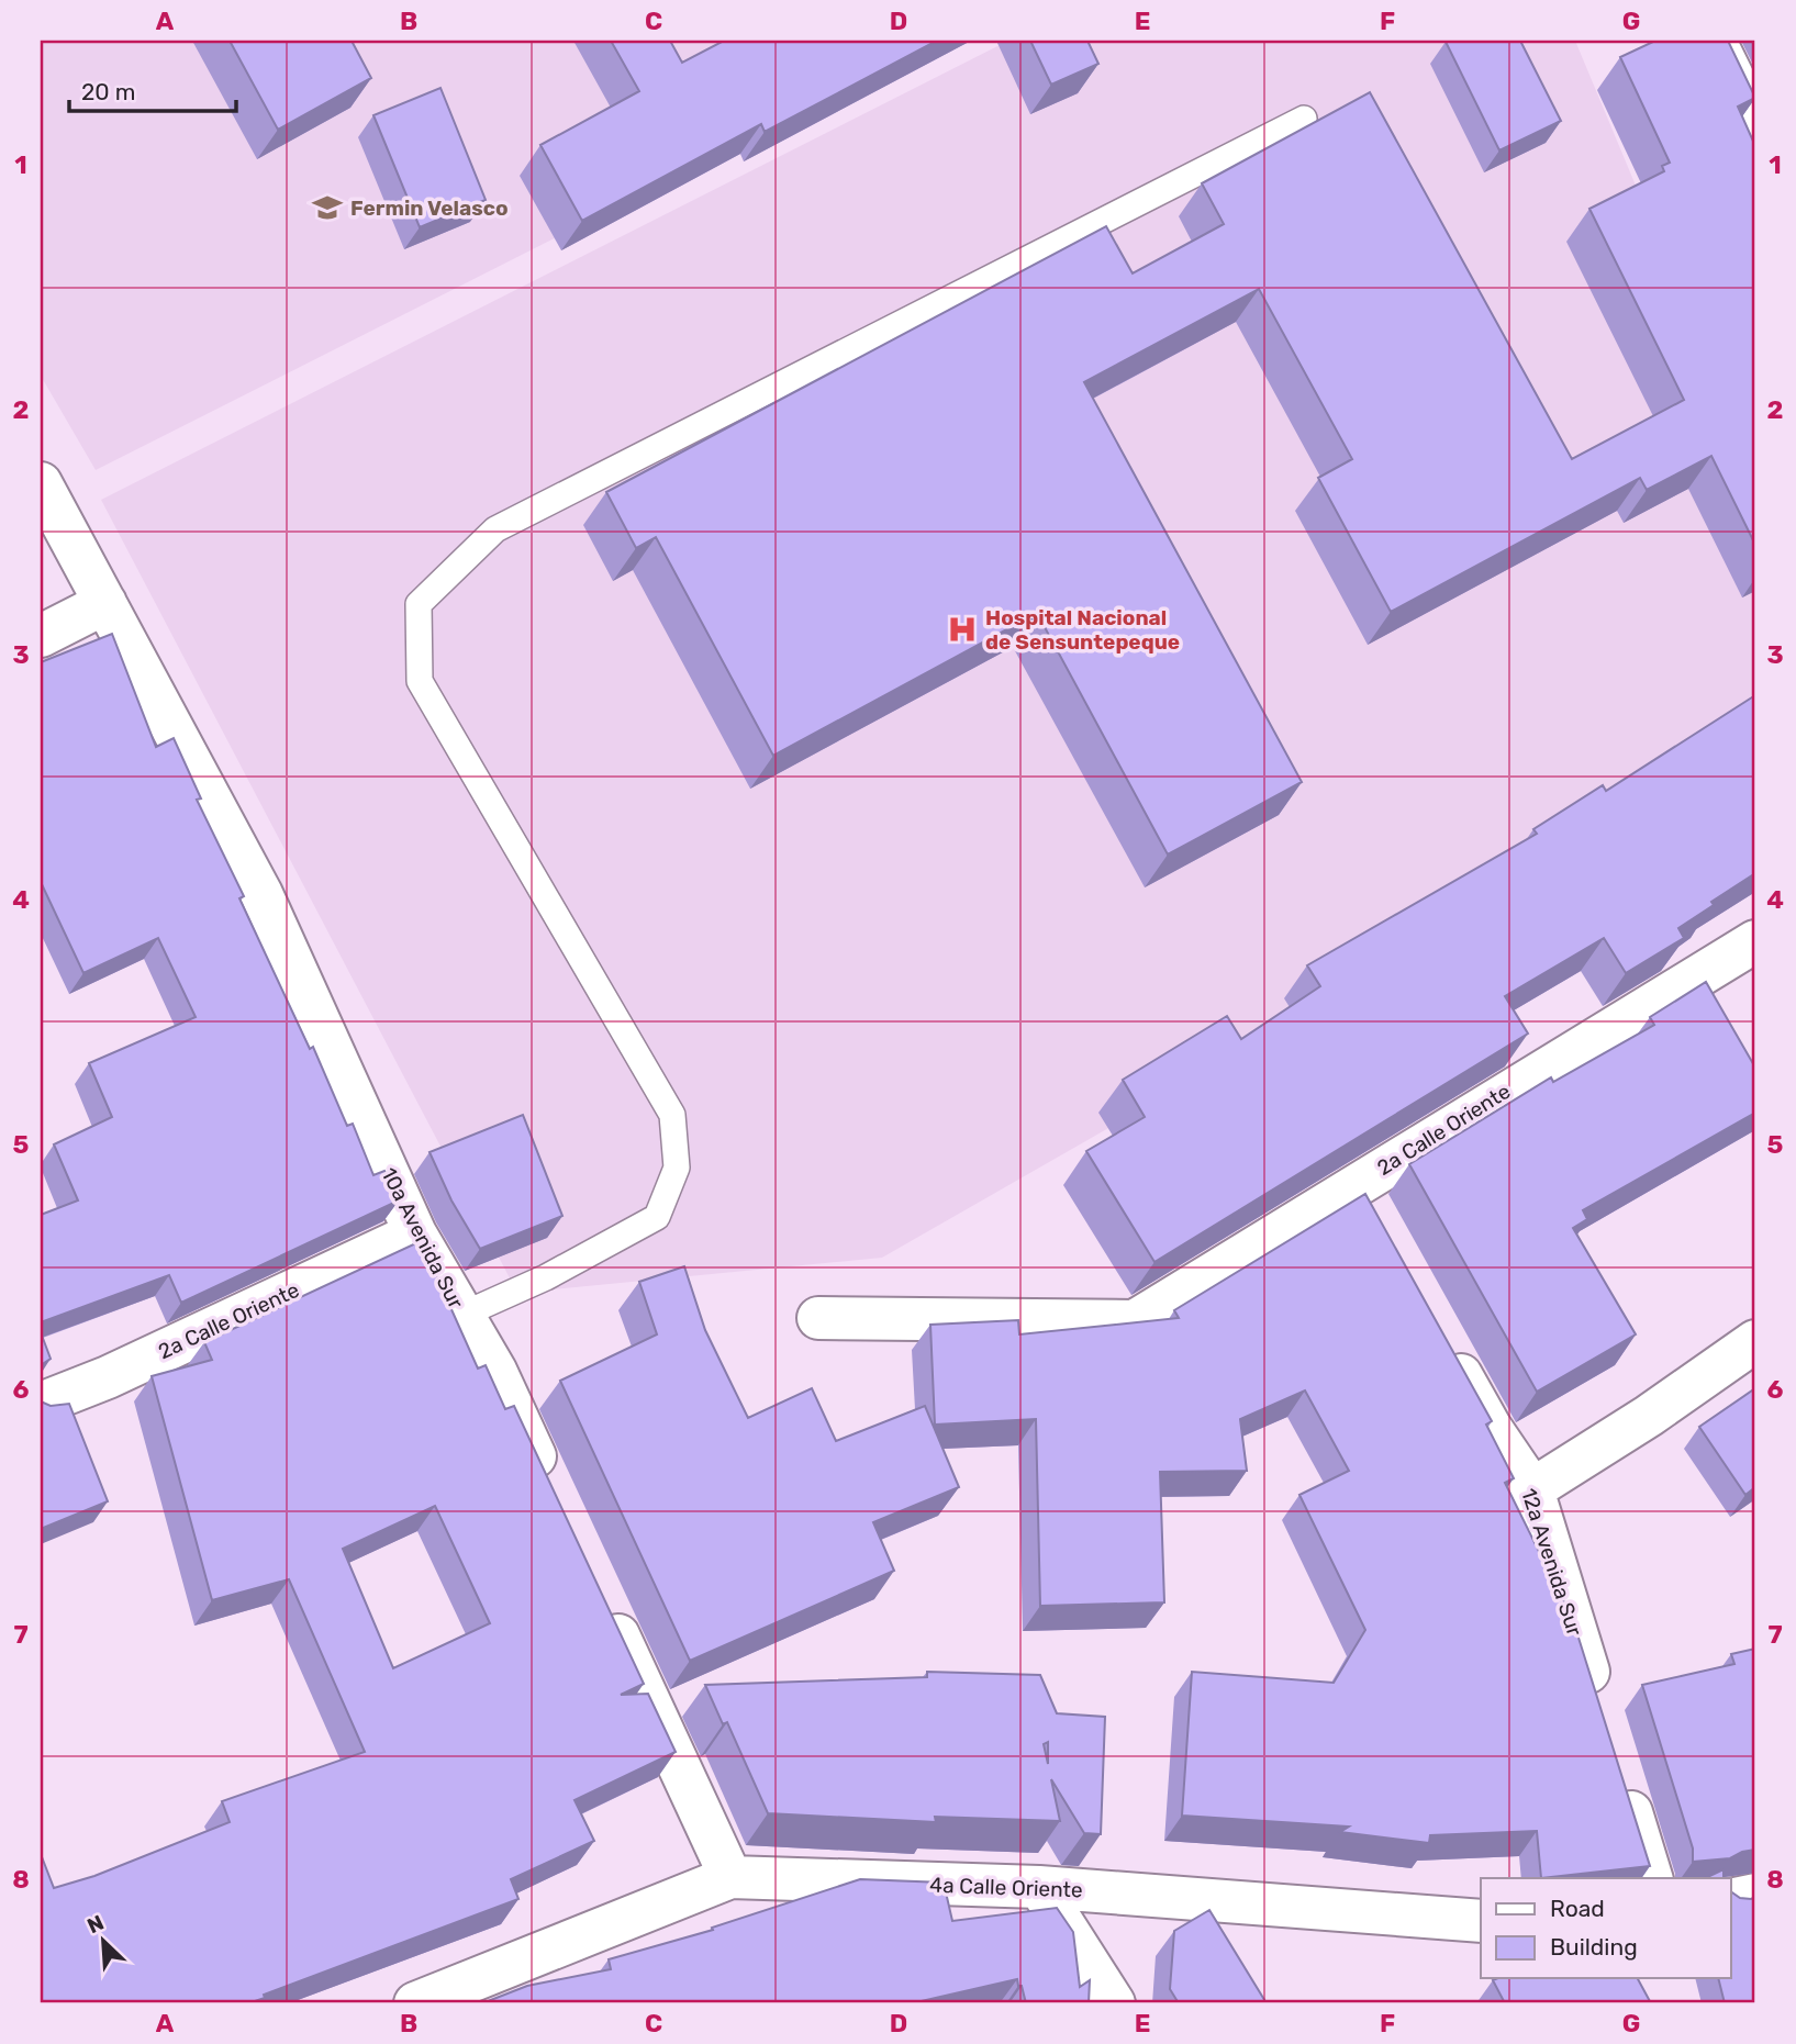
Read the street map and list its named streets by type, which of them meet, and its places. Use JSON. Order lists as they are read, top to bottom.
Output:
{
  "streets": {
    "street": [
      "2a Calle Oriente",
      "10a Avenida Sur",
      "12a Avenida Sur",
      "4a Calle Oriente"
    ]
  },
  "crossings": [
    ["2a Calle Oriente", "10a Avenida Sur"]
  ],
  "places": {
    "school or university": ["Fermin Velasco"],
    "hospital": ["Hospital Nacional de Sensuntepeque"]
  },
  "legend": ["Road", "Building"],
  "scale_bar": "20 m",
  "north": "top left",
  "grid": {
    "columns": [
      "A",
      "B",
      "C",
      "D",
      "E",
      "F",
      "G"
    ],
    "rows": [
      "1",
      "2",
      "3",
      "4",
      "5",
      "6",
      "7",
      "8"
    ]
  }
}
